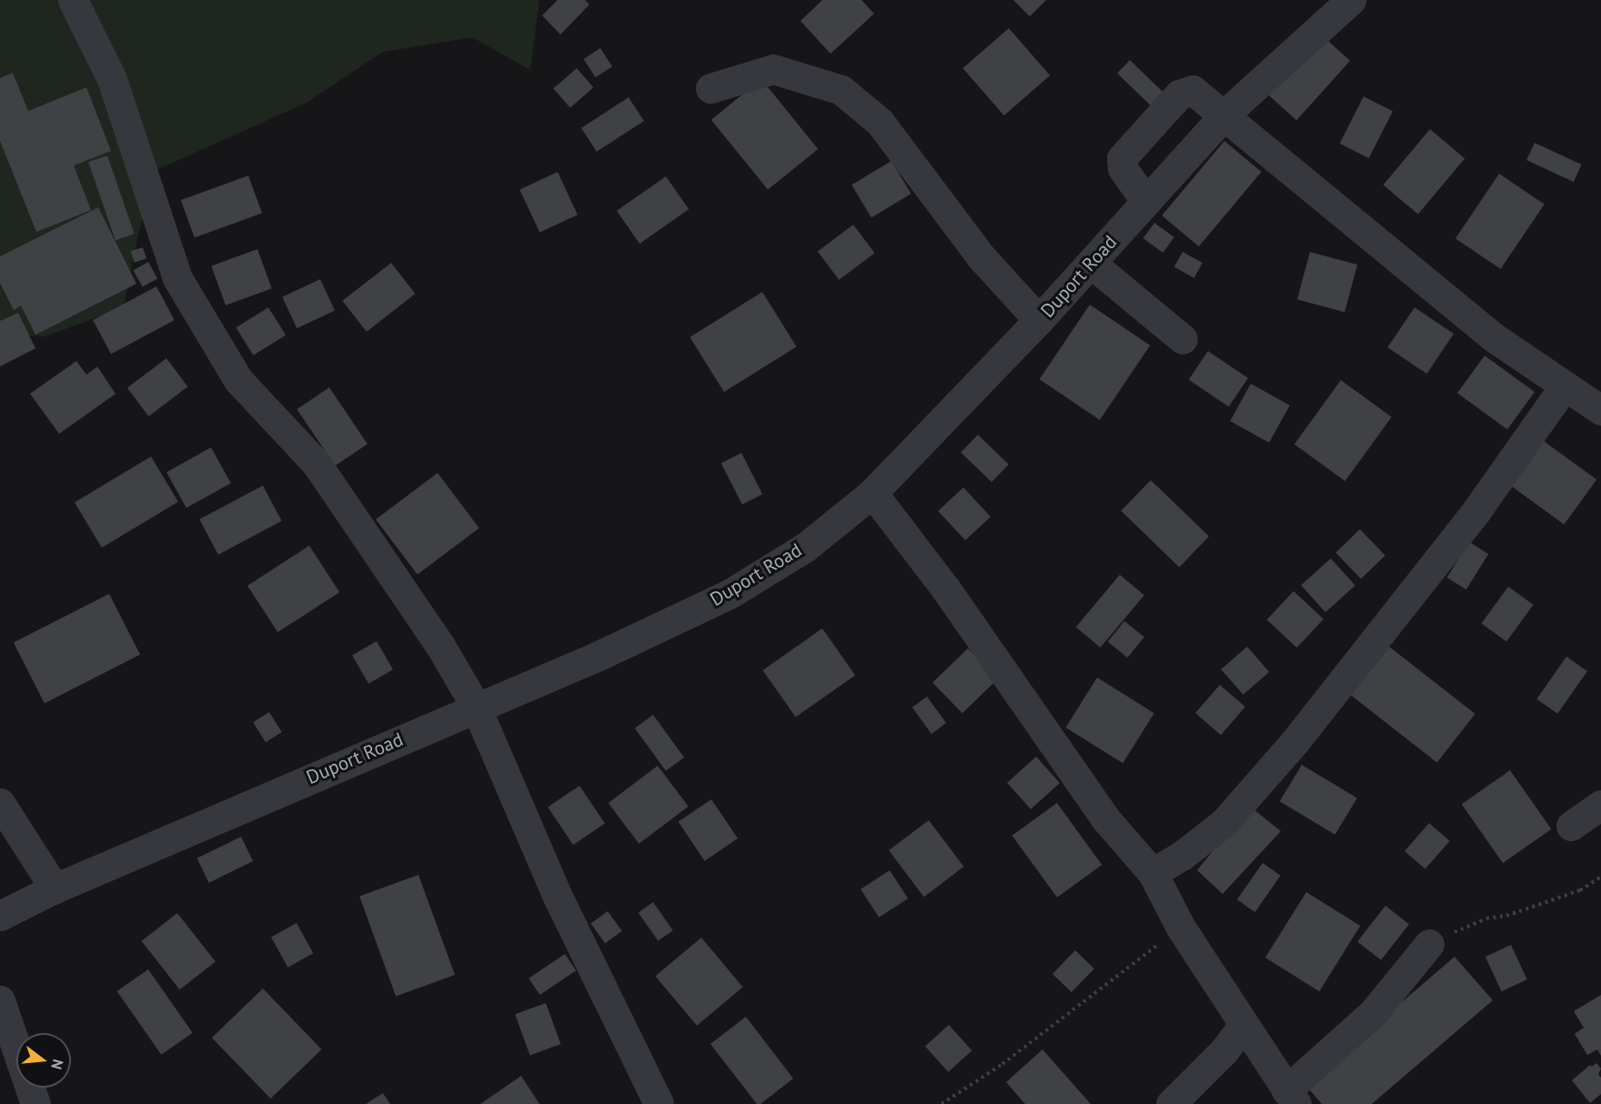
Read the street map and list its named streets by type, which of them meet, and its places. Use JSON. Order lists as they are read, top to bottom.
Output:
{
  "streets": {
    "street": ["Duport Road"]
  },
  "north": "right"
}
